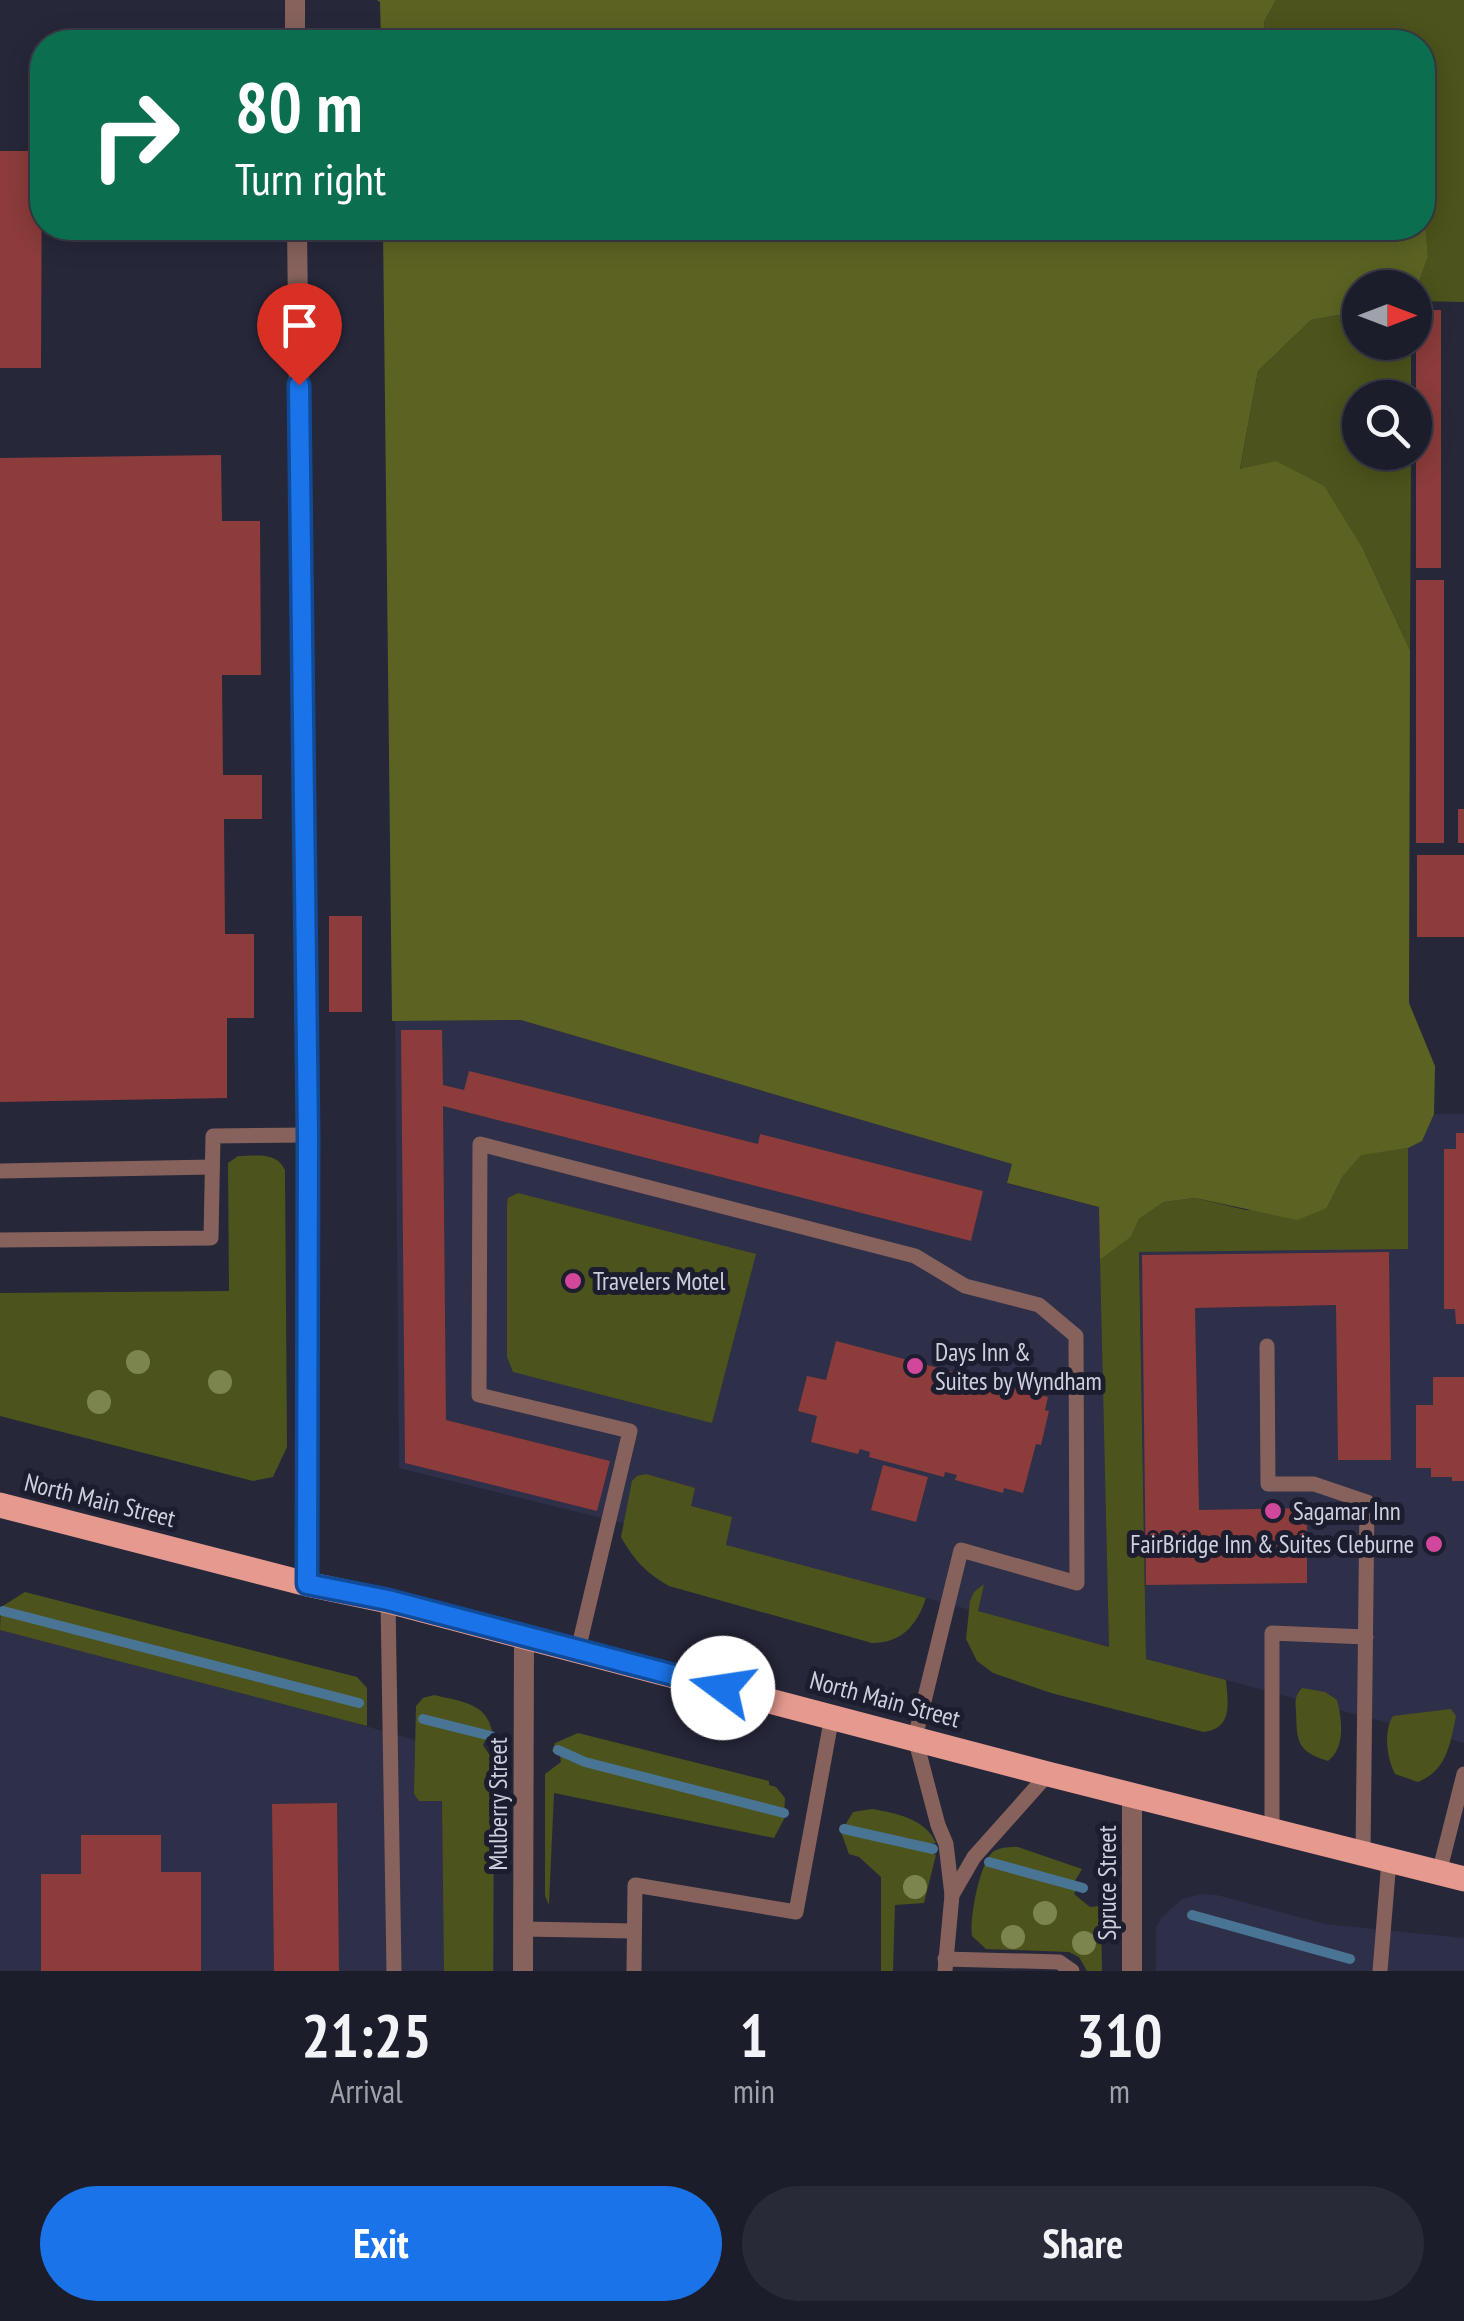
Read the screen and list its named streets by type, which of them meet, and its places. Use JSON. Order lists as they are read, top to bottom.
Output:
{
  "streets": {
    "main road": ["North Main Street"],
    "street": ["Mulberry Street", "Spruce Street"]
  },
  "crossings": [
    ["North Main Street", "Mulberry Street"],
    ["North Main Street", "Spruce Street"]
  ],
  "places": [
    "Travelers Motel",
    "Days Inn & Suites by Wyndham",
    "Sagamar Inn",
    "FairBridge Inn & Suites Cleburne"
  ],
  "north": "right",
  "page": {
    "turn": ["80 m", "Turn right"],
    "eta": [
      "21:25",
      "Arrival",
      "1",
      "min",
      "310",
      "m"
    ],
    "buttons": ["Exit", "Share"]
  }
}
